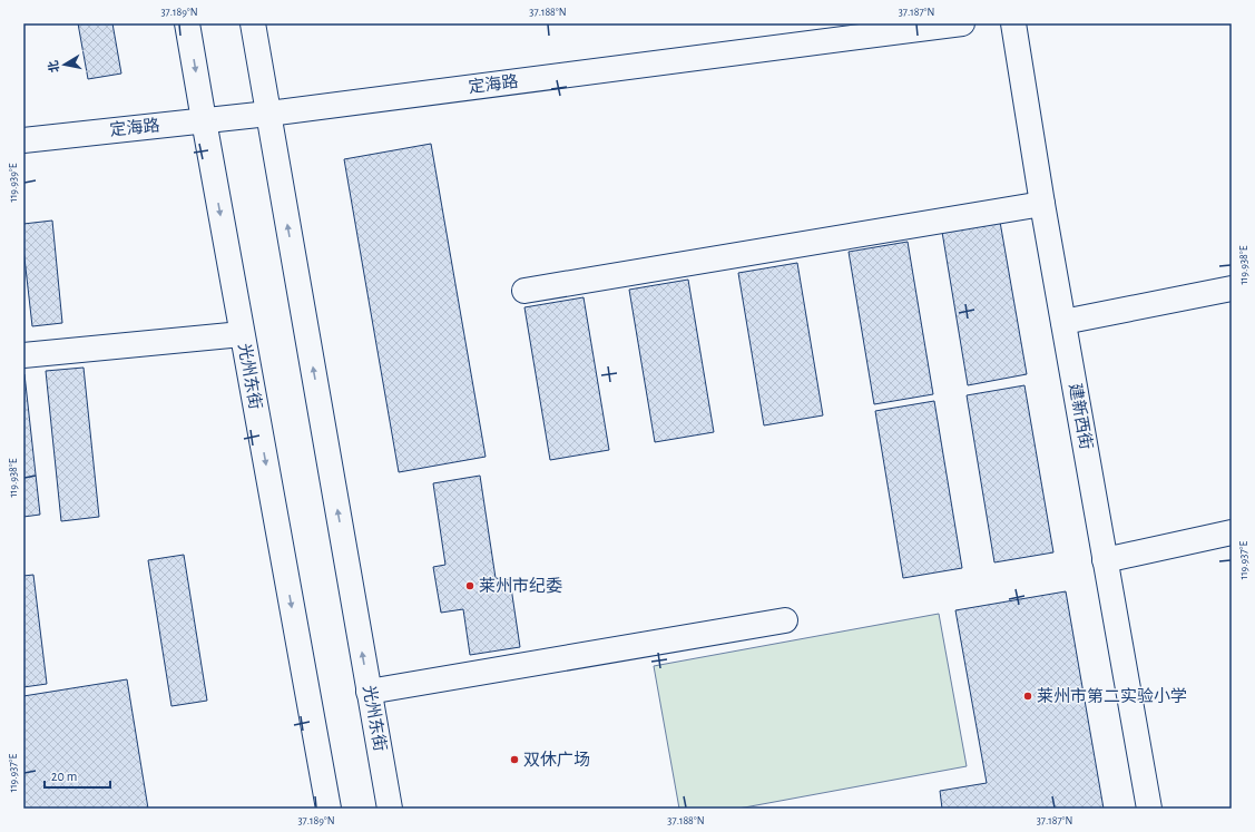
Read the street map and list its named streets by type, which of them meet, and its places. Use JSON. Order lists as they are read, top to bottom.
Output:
{
  "streets": {
    "street": ["定海路", "光州东街", "建新西街"]
  },
  "crossings": [
    ["定海路", "光州东街"]
  ],
  "places": ["莱州市纪委", "莱州市第二实验小学", "双休广场"],
  "scale_bar": "20 m",
  "north": "left",
  "coordinates": [
    "37.189°N",
    "37.188°N",
    "37.187°N",
    "119.939°E",
    "119.938°E",
    "119.937°E"
  ]
}
